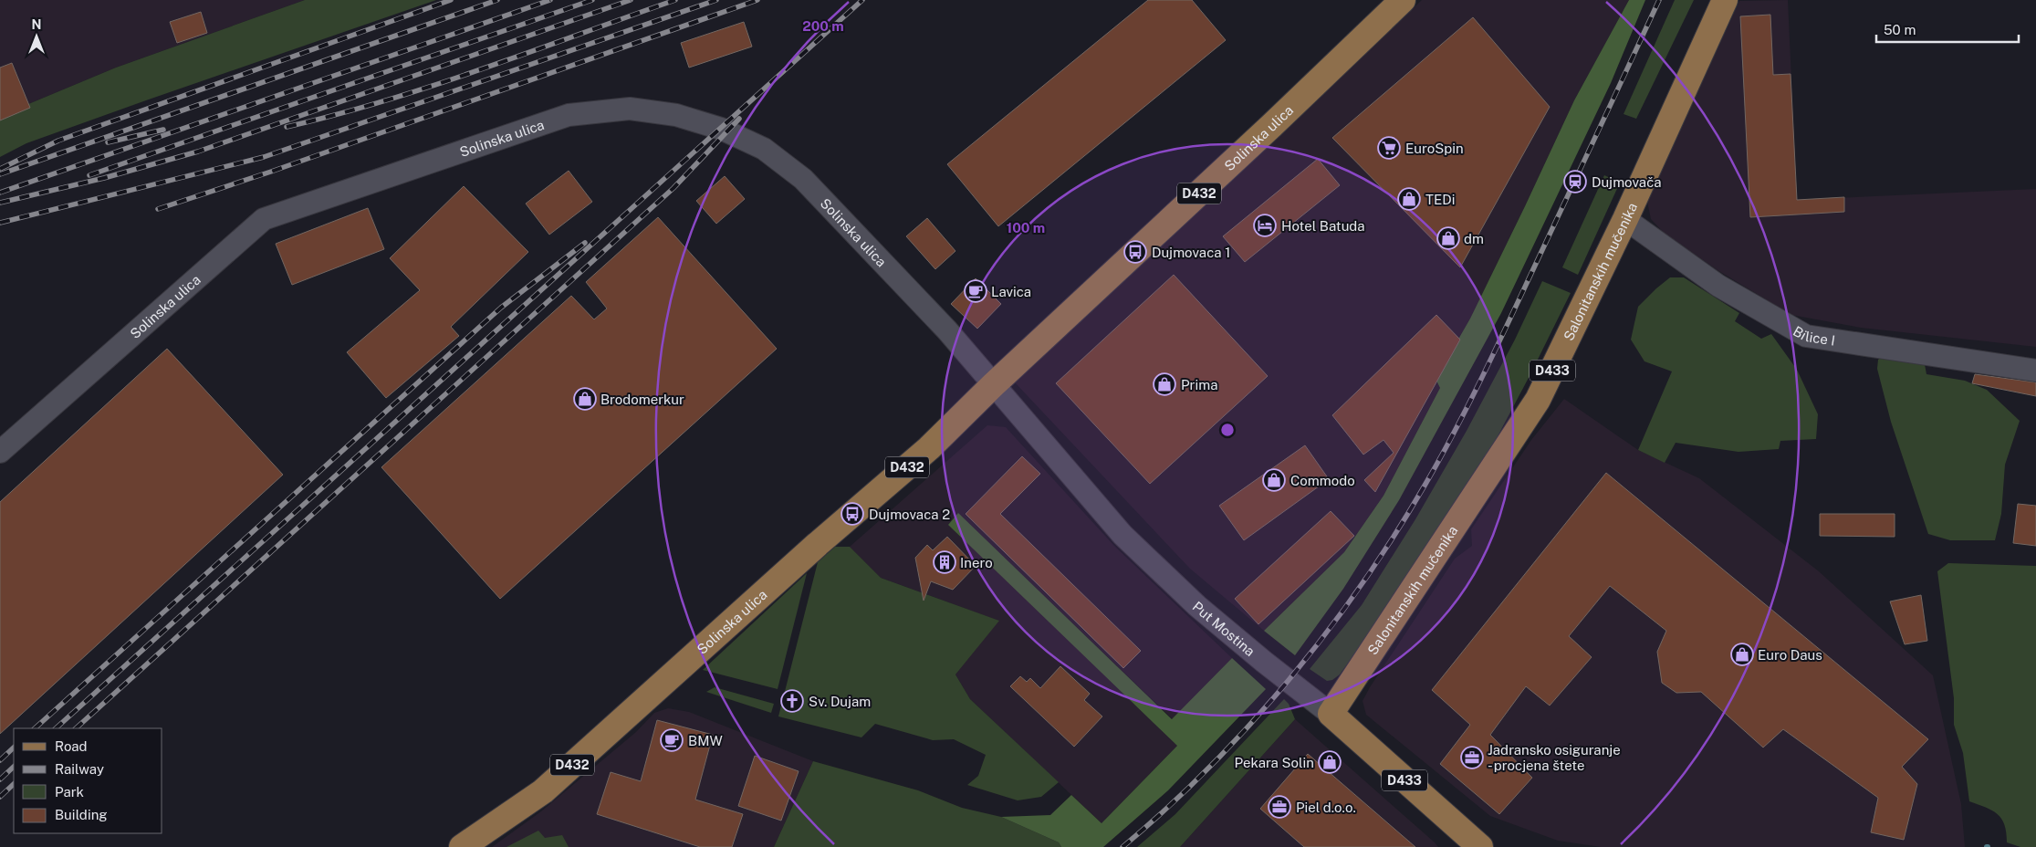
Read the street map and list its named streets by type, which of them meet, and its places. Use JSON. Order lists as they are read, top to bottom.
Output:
{
  "streets": {
    "main road": [
      "Solinska ulica",
      "D432",
      "Salonitanskih mučenika",
      "D433",
      "Put Mostina"
    ],
    "street": ["Bilice I"]
  },
  "crossings": [
    ["Solinska ulica", "Put Mostina"],
    ["Salonitanskih mučenika", "Bilice I"],
    ["Salonitanskih mučenika", "Put Mostina"]
  ],
  "places": {
    "supermarket": ["EuroSpin"],
    "station": ["Dujmovača"],
    "shop": [
      "TEDi",
      "dm",
      "Prima",
      "Brodomerkur",
      "Commodo",
      "Euro Daus",
      "Pekara Solin"
    ],
    "hotel": ["Hotel Batuda"],
    "bus stop": ["Dujmovaca 1", "Dujmovaca 2"],
    "cafe": ["Lavica", "BMW"],
    "building": ["Inero"],
    "church": ["Sv. Dujam"],
    "office": ["Jadransko osiguranje - procjena štete", "Piel d.o.o."]
  },
  "legend": [
    "Road",
    "Railway",
    "Park",
    "Building"
  ],
  "scale_bar": "50 m",
  "north": "top",
  "rings": ["200 m", "100 m"]
}
